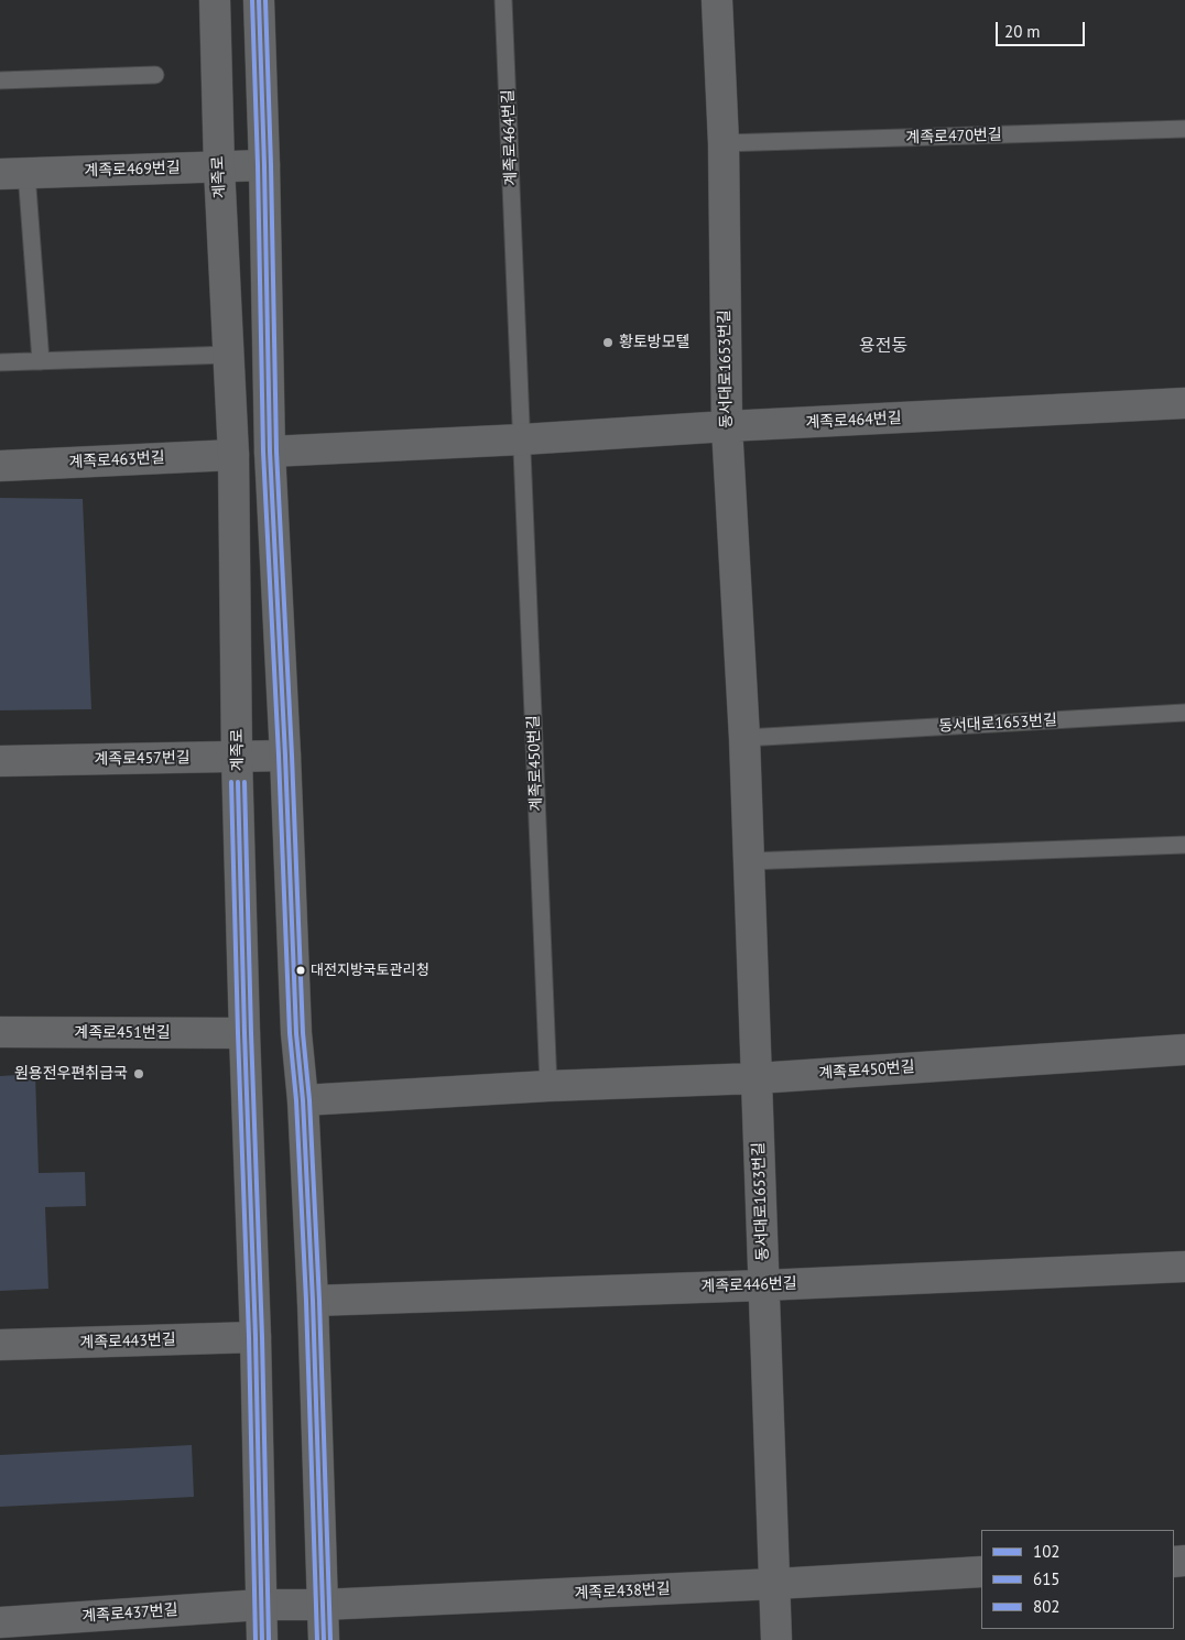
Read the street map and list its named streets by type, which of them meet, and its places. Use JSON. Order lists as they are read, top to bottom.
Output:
{
  "streets": {
    "street": [
      "계족로464번길",
      "계족로469번길",
      "계족로",
      "동서대로1653번길",
      "계족로463번길",
      "계족로457번길",
      "계족로450번길",
      "계족로451번길",
      "계족로446번길",
      "계족로443번길",
      "계족로438번길",
      "계족로437번길"
    ],
    "lane": ["계족로470번길"]
  },
  "crossings": [
    ["계족로470번길", "동서대로1653번길"],
    ["계족로464번길", "동서대로1653번길"],
    ["계족로464번길", "계족로450번길"],
    ["계족로469번길", "계족로"],
    ["계족로", "계족로463번길"],
    ["계족로", "계족로457번길"],
    ["계족로", "계족로451번길"],
    ["계족로", "계족로443번길"],
    ["계족로", "계족로438번길"],
    ["계족로", "계족로437번길"],
    ["동서대로1653번길", "계족로450번길"],
    ["동서대로1653번길", "계족로446번길"],
    ["동서대로1653번길", "계족로438번길"],
    ["계족로438번길", "계족로437번길"]
  ],
  "districts": ["용전동"],
  "places": ["황토방모텔", "대전지방국토관리청", "원용전우편취급국"],
  "lines": ["transit line 102", "transit line 615", "transit line 802"],
  "legend": ["102", "615", "802"],
  "scale_bar": "20 m"
}
